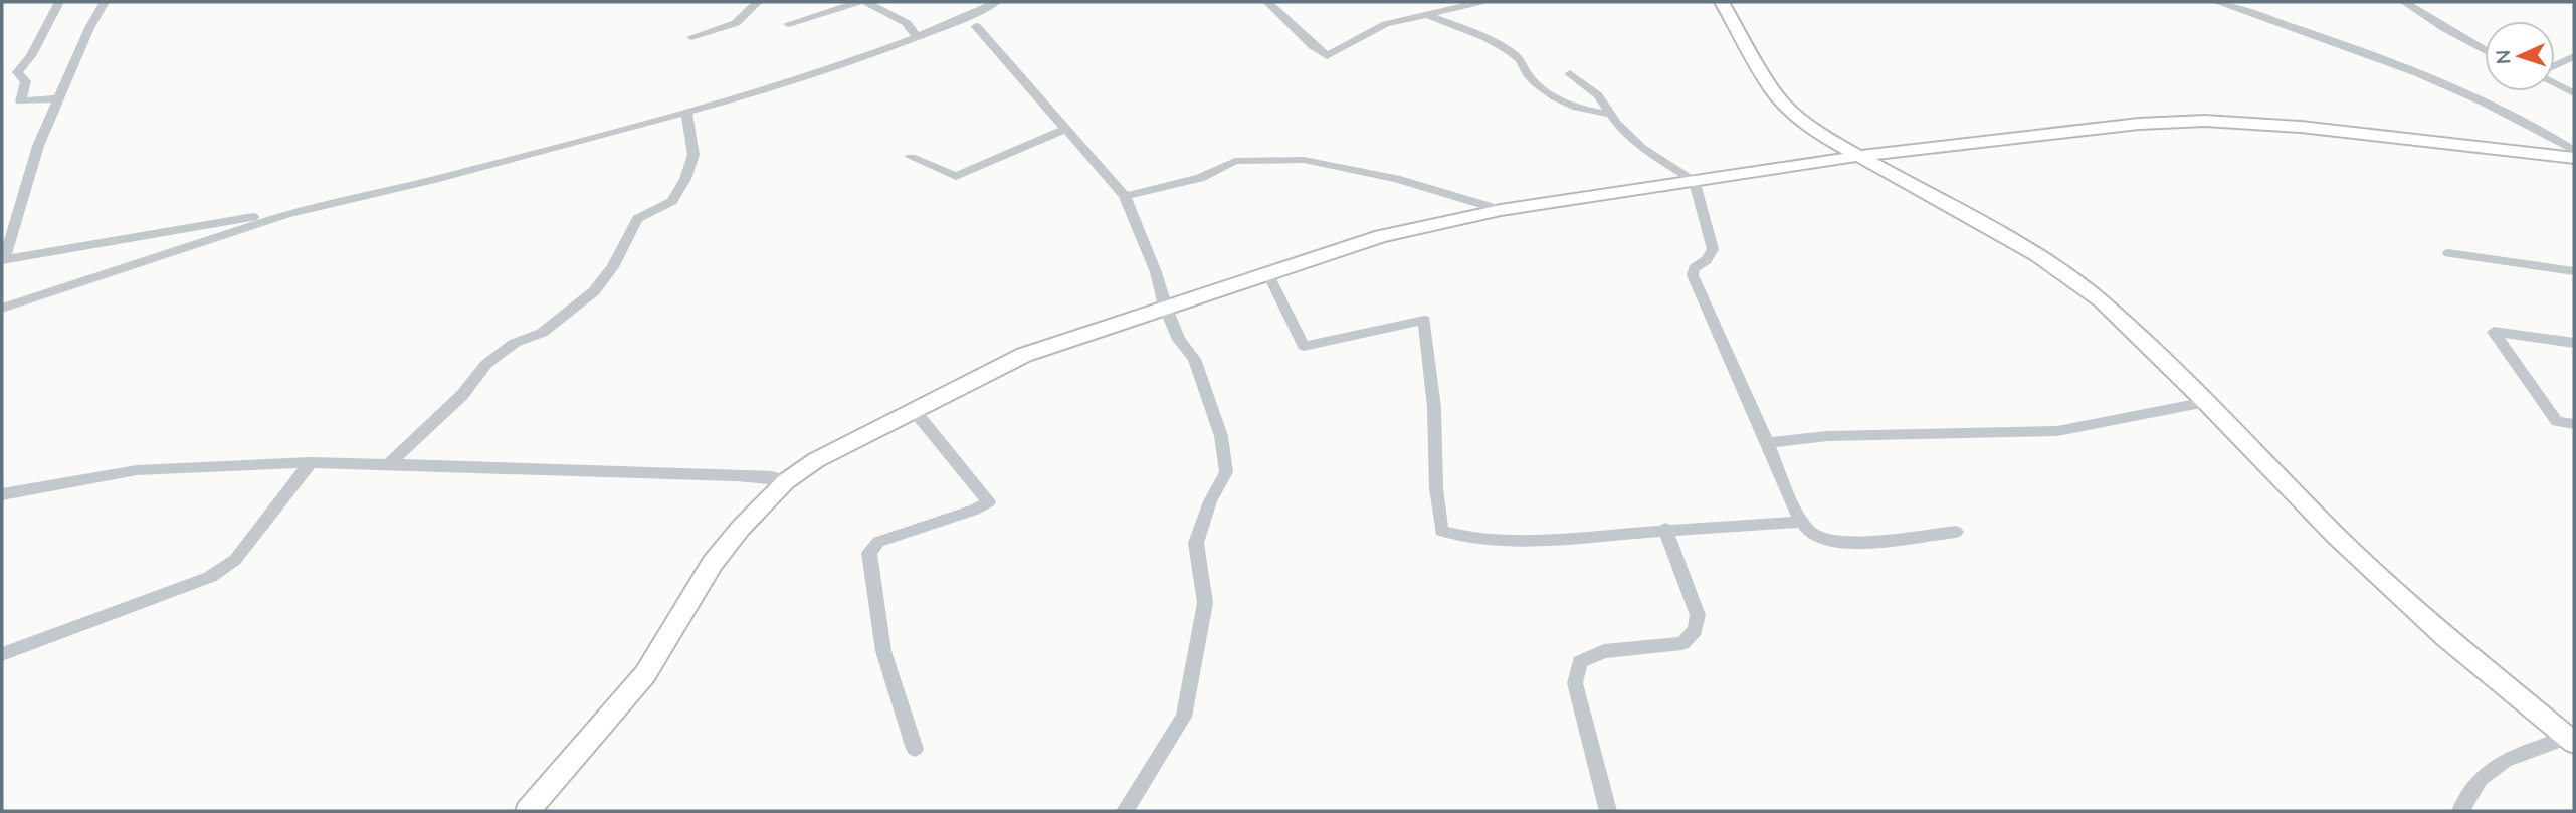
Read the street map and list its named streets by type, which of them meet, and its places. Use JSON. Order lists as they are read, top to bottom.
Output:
{
  "north": "left"
}
